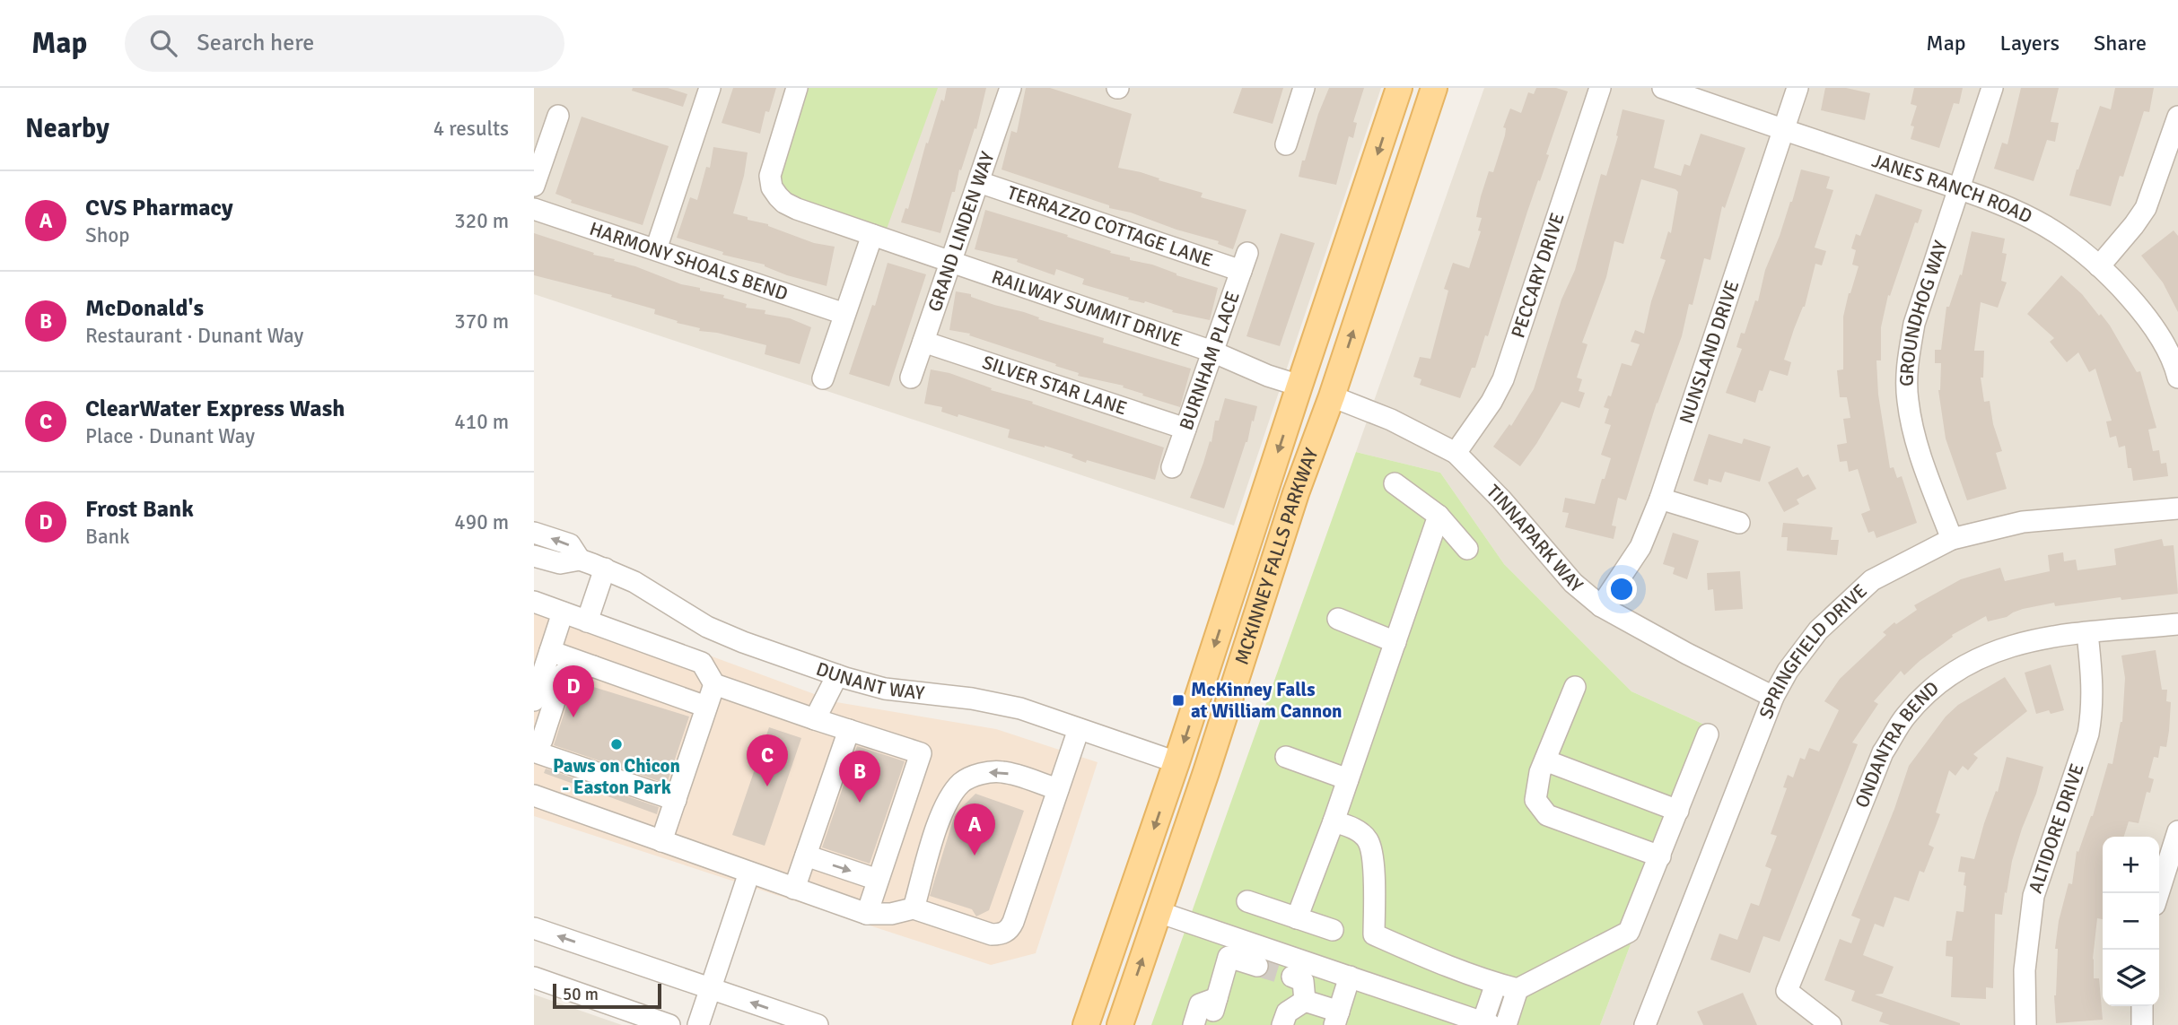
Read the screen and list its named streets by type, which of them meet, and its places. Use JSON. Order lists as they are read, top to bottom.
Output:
{
  "streets": {
    "main road": ["MCKINNEY FALLS PARKWAY"],
    "street": [
      "JANES RANCH ROAD",
      "TERRAZZO COTTAGE LANE",
      "GRAND LINDEN WAY",
      "HARMONY SHOALS BEND",
      "PECCARY DRIVE",
      "RAILWAY SUMMIT DRIVE",
      "GROUNDHOG WAY",
      "NUNSLAND DRIVE",
      "BURNHAM PLACE",
      "SILVER STAR LANE",
      "TINNAPARK WAY",
      "SPRINGFIELD DRIVE",
      "DUNANT WAY",
      "ONDANTRA BEND",
      "ALTIDORE DRIVE"
    ]
  },
  "crossings": [
    ["JANES RANCH ROAD", "GROUNDHOG WAY"],
    ["JANES RANCH ROAD", "NUNSLAND DRIVE"],
    ["TERRAZZO COTTAGE LANE", "GRAND LINDEN WAY"],
    ["TERRAZZO COTTAGE LANE", "BURNHAM PLACE"],
    ["GRAND LINDEN WAY", "RAILWAY SUMMIT DRIVE"],
    ["GRAND LINDEN WAY", "SILVER STAR LANE"],
    ["PECCARY DRIVE", "TINNAPARK WAY"],
    ["RAILWAY SUMMIT DRIVE", "BURNHAM PLACE"],
    ["RAILWAY SUMMIT DRIVE", "MCKINNEY FALLS PARKWAY"],
    ["GROUNDHOG WAY", "SPRINGFIELD DRIVE"],
    ["NUNSLAND DRIVE", "TINNAPARK WAY"],
    ["BURNHAM PLACE", "SILVER STAR LANE"],
    ["TINNAPARK WAY", "MCKINNEY FALLS PARKWAY"],
    ["TINNAPARK WAY", "SPRINGFIELD DRIVE"],
    ["MCKINNEY FALLS PARKWAY", "DUNANT WAY"],
    ["ONDANTRA BEND", "ALTIDORE DRIVE"]
  ],
  "places": {
    "transit": ["McKinney Falls at William Cannon"],
    "other": ["Paws on Chicon - Easton Park"]
  },
  "scale_bar": "50 m",
  "page": {
    "header": "Map",
    "search": "Search here",
    "nav": ["Map", "Layers", "Share"],
    "heading": ["Nearby", "4 results"],
    "list": [
      {
        "mark": "A",
        "name": "CVS Pharmacy",
        "note": "Shop",
        "value": "320 m"
      },
      {
        "mark": "B",
        "name": "McDonald's",
        "note": "Restaurant · Dunant Way",
        "value": "370 m"
      },
      {
        "mark": "C",
        "name": "ClearWater Express Wash",
        "note": "Place · Dunant Way",
        "value": "410 m"
      },
      {
        "mark": "D",
        "name": "Frost Bank",
        "note": "Bank",
        "value": "490 m"
      }
    ],
    "pins": [
      "D",
      "C",
      "B",
      "A"
    ],
    "map_buttons": ["+", "−"],
    "scale": "50 m"
  }
}
